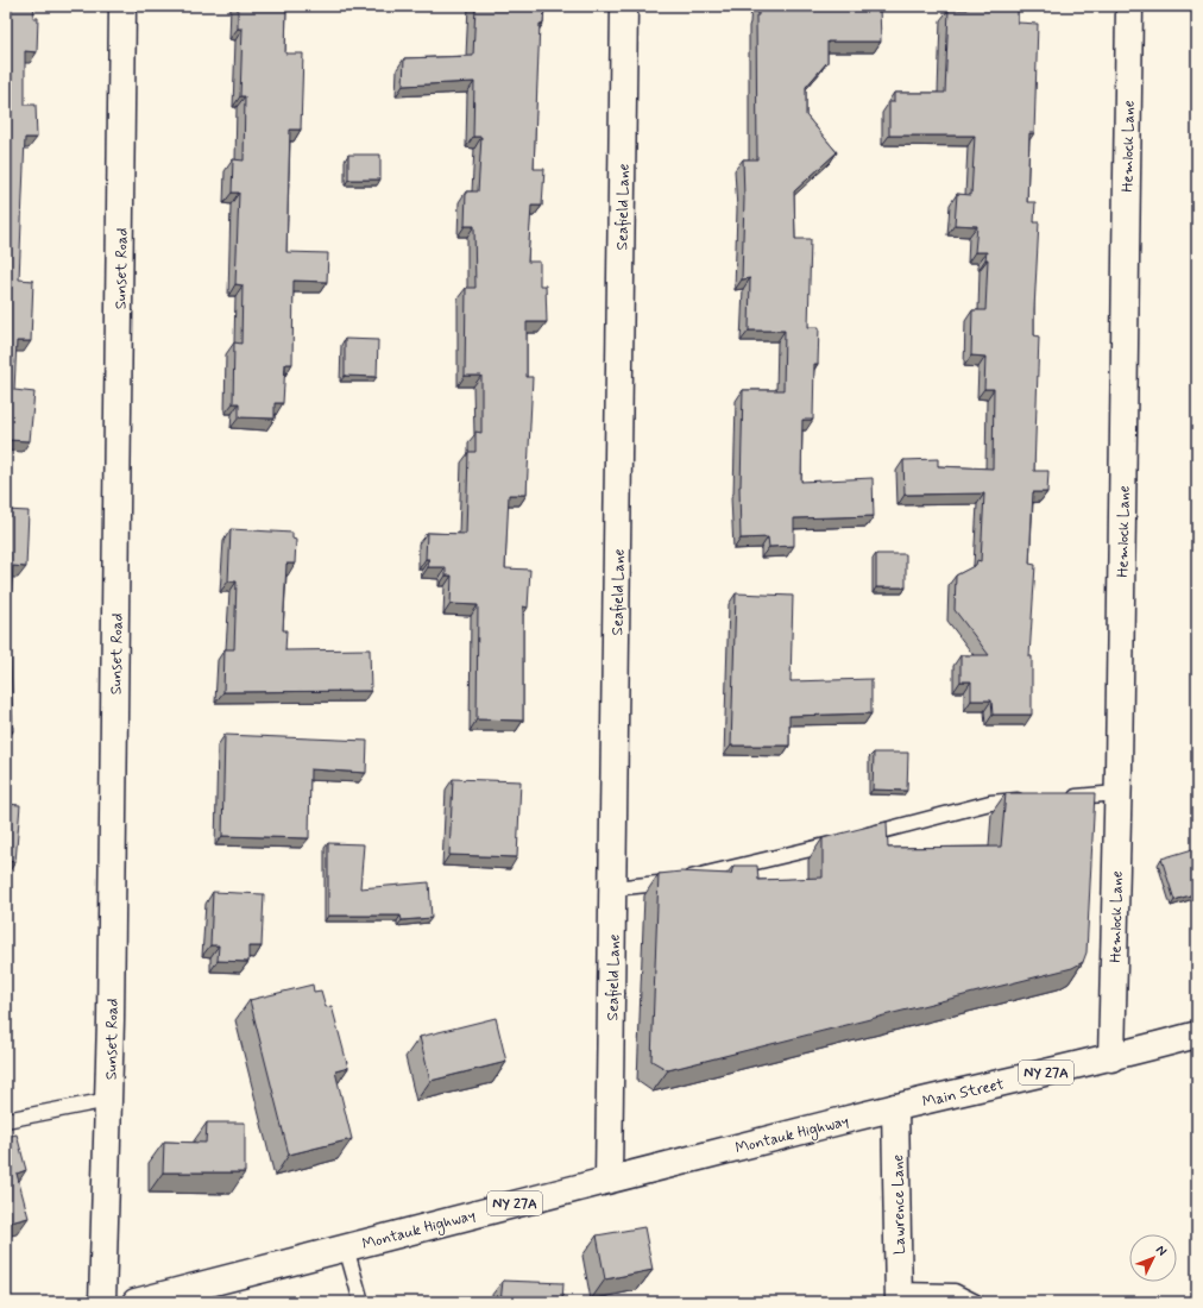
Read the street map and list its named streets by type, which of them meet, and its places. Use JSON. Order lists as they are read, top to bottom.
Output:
{
  "streets": {
    "street": [
      "Hemlock Lane",
      "Seafield Lane",
      "Sunset Road",
      "NY 27A",
      "Main Street",
      "Montauk Highway",
      "Lawrence Lane"
    ]
  },
  "crossings": [
    ["Hemlock Lane", "Main Street"],
    ["Seafield Lane", "Montauk Highway"],
    ["Main Street", "Montauk Highway"],
    ["Main Street", "Lawrence Lane"],
    ["Montauk Highway", "Lawrence Lane"]
  ],
  "north": "top right"
}
